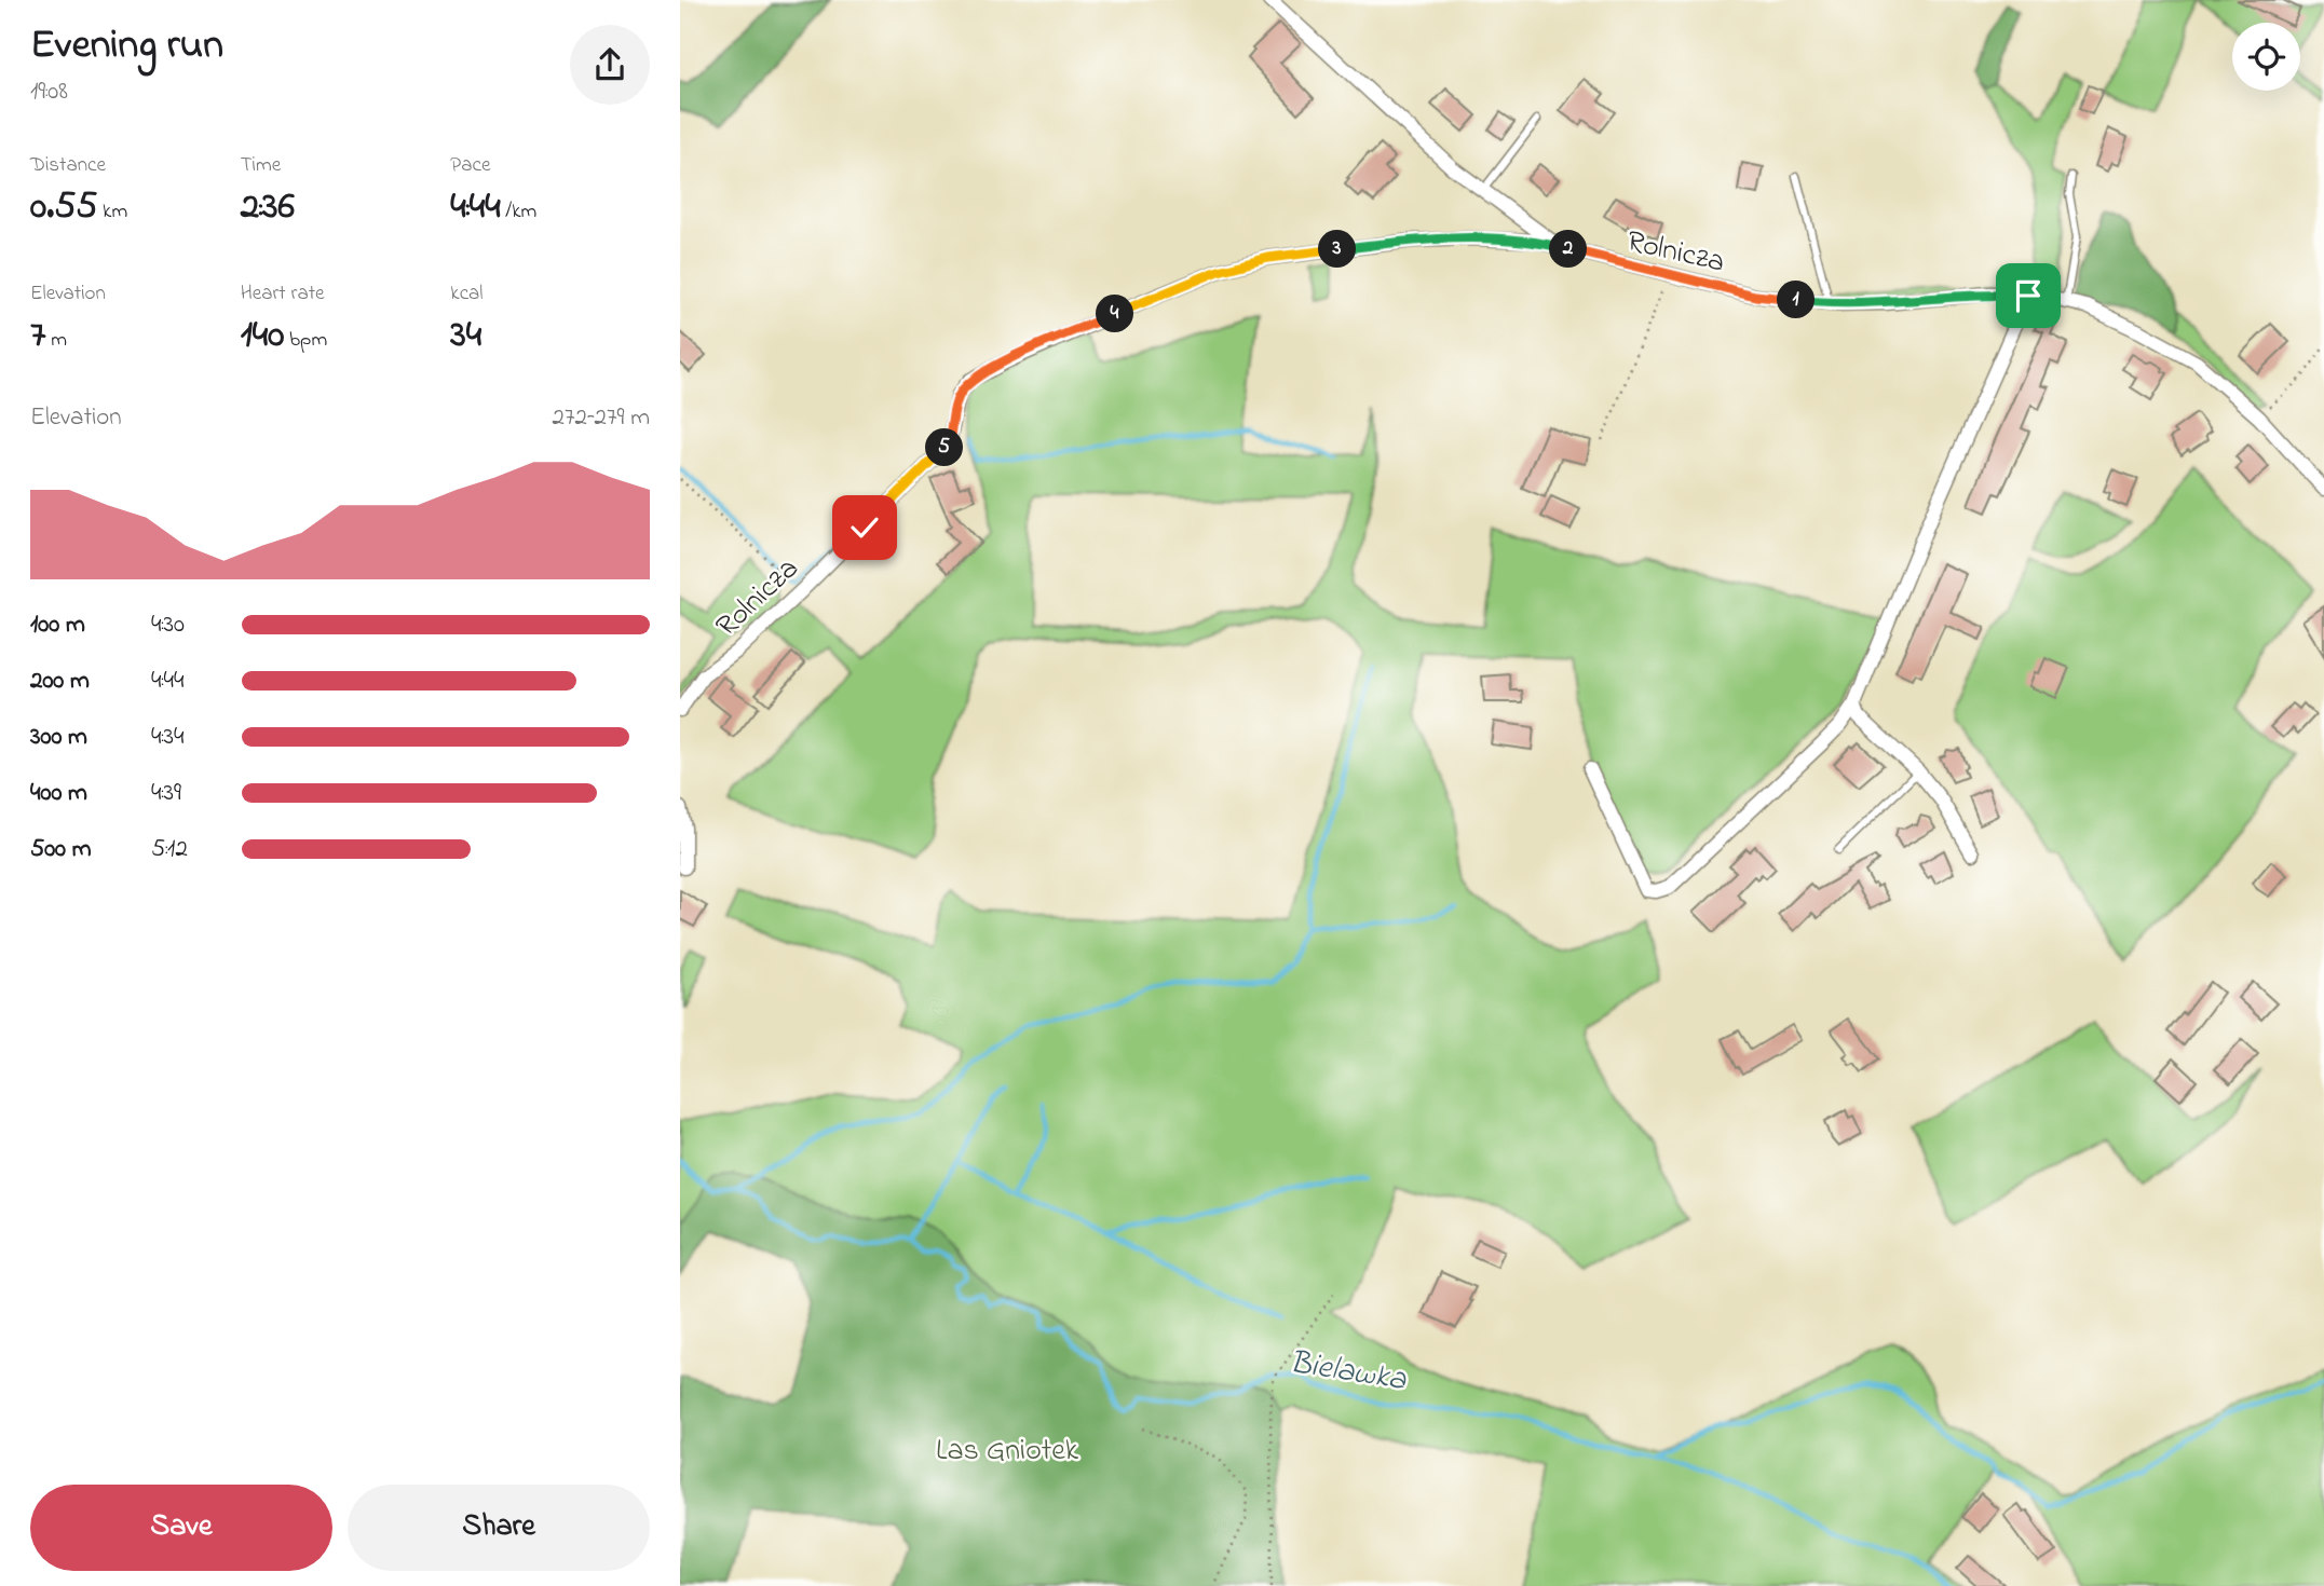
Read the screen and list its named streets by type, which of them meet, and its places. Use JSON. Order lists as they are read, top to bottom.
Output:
{
  "streets": {
    "street": ["Rolnicza"]
  },
  "water": ["Bielawka"],
  "parks": ["Las Gniotek"],
  "page": {
    "heading": ["Evening run", "19:08"],
    "stats": [
      ["Distance", "0.55 km"],
      ["Time", "2:36"],
      ["Pace", "4:44 /km"],
      ["Elevation", "7 m"],
      ["Heart rate", "140 bpm"],
      ["kcal", "34"]
    ],
    "pins": [
      "2",
      "3",
      "1",
      "4",
      "5"
    ],
    "chart": ["Elevation", "272–279 m"],
    "list": [
      {
        "name": "100 m",
        "note": "4:30"
      },
      {
        "name": "200 m",
        "note": "4:44"
      },
      {
        "name": "300 m",
        "note": "4:34"
      },
      {
        "name": "400 m",
        "note": "4:39"
      },
      {
        "name": "500 m",
        "note": "5:12"
      }
    ],
    "buttons": ["Save", "Share"]
  }
}
